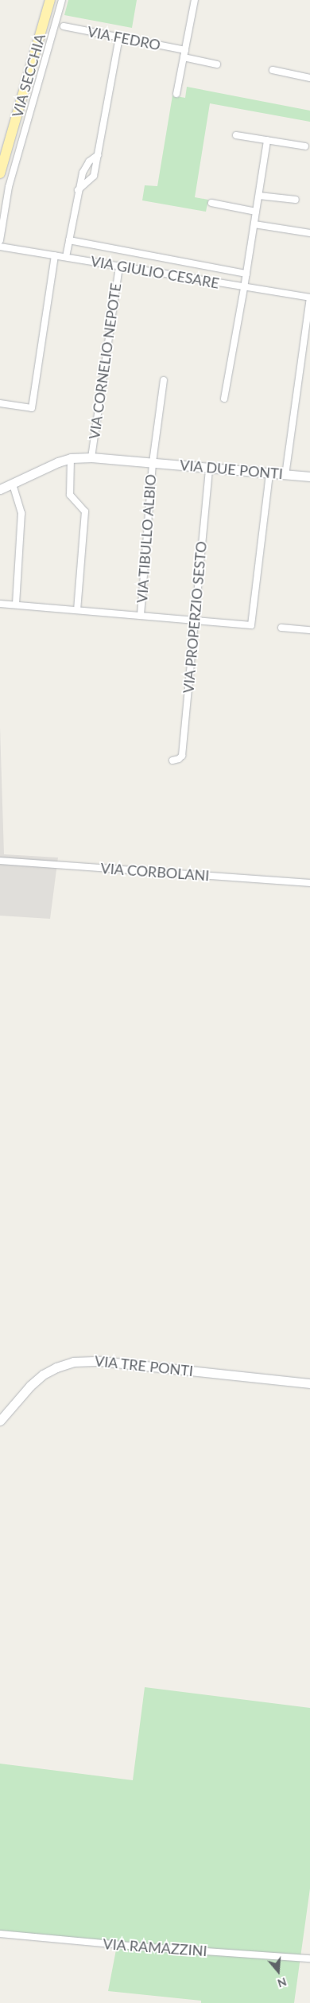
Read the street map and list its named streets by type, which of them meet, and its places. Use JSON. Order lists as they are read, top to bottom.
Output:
{
  "streets": {
    "main road": ["VIA SECCHIA"],
    "street": [
      "VIA FEDRO",
      "VIA GIULIO CESARE",
      "VIA CORNELIO NEPOTE",
      "VIA DUE PONTI",
      "VIA TIBULLO ALBIO",
      "VIA PROPERZIO SESTO",
      "VIA CORBOLANI",
      "VIA TRE PONTI",
      "VIA RAMAZZINI"
    ]
  },
  "crossings": [
    ["VIA GIULIO CESARE", "VIA CORNELIO NEPOTE"],
    ["VIA CORNELIO NEPOTE", "VIA DUE PONTI"],
    ["VIA DUE PONTI", "VIA TIBULLO ALBIO"],
    ["VIA DUE PONTI", "VIA PROPERZIO SESTO"]
  ],
  "north": "bottom"
}
